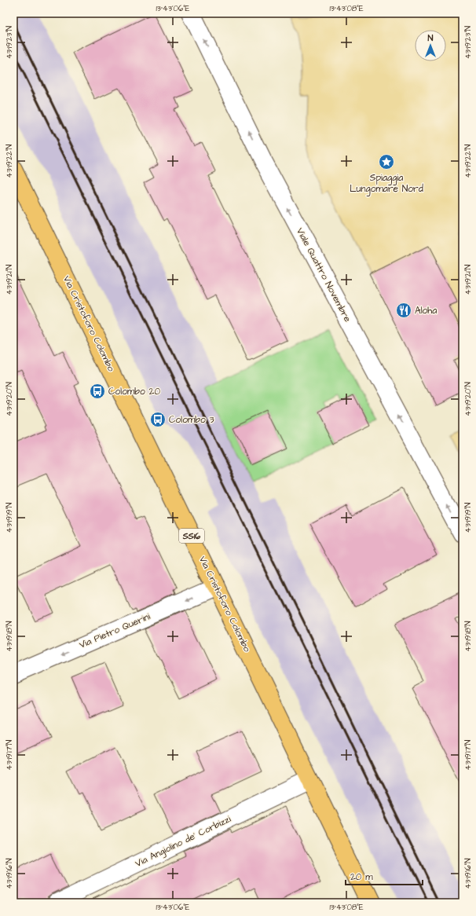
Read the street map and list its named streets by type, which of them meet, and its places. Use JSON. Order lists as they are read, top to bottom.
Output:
{
  "streets": {
    "main road": ["Via Cristoforo Colombo", "SS16"],
    "street": ["Viale Quattro Novembre", "Via Pietro Querini", "Via Angiolino de' Corbizzi"]
  },
  "crossings": [
    ["Via Cristoforo Colombo", "Via Pietro Querini"],
    ["Via Cristoforo Colombo", "Via Angiolino de' Corbizzi"]
  ],
  "one_way": ["Viale Quattro Novembre", "Via Pietro Querini"],
  "places": {
    "place": ["Spiaggia Lungomare Nord"],
    "restaurant": ["Aloha"],
    "bus stop": ["Colombo 20", "Colombo 3"]
  },
  "scale_bar": "20 m",
  "north": "top",
  "coordinates": [
    "13°43'06\"E",
    "13°43'08\"E",
    "43°19'23\"N",
    "43°19'22\"N",
    "43°19'21\"N",
    "43°19'20\"N",
    "43°19'19\"N",
    "43°19'18\"N",
    "43°19'17\"N",
    "43°19'16\"N"
  ]
}
